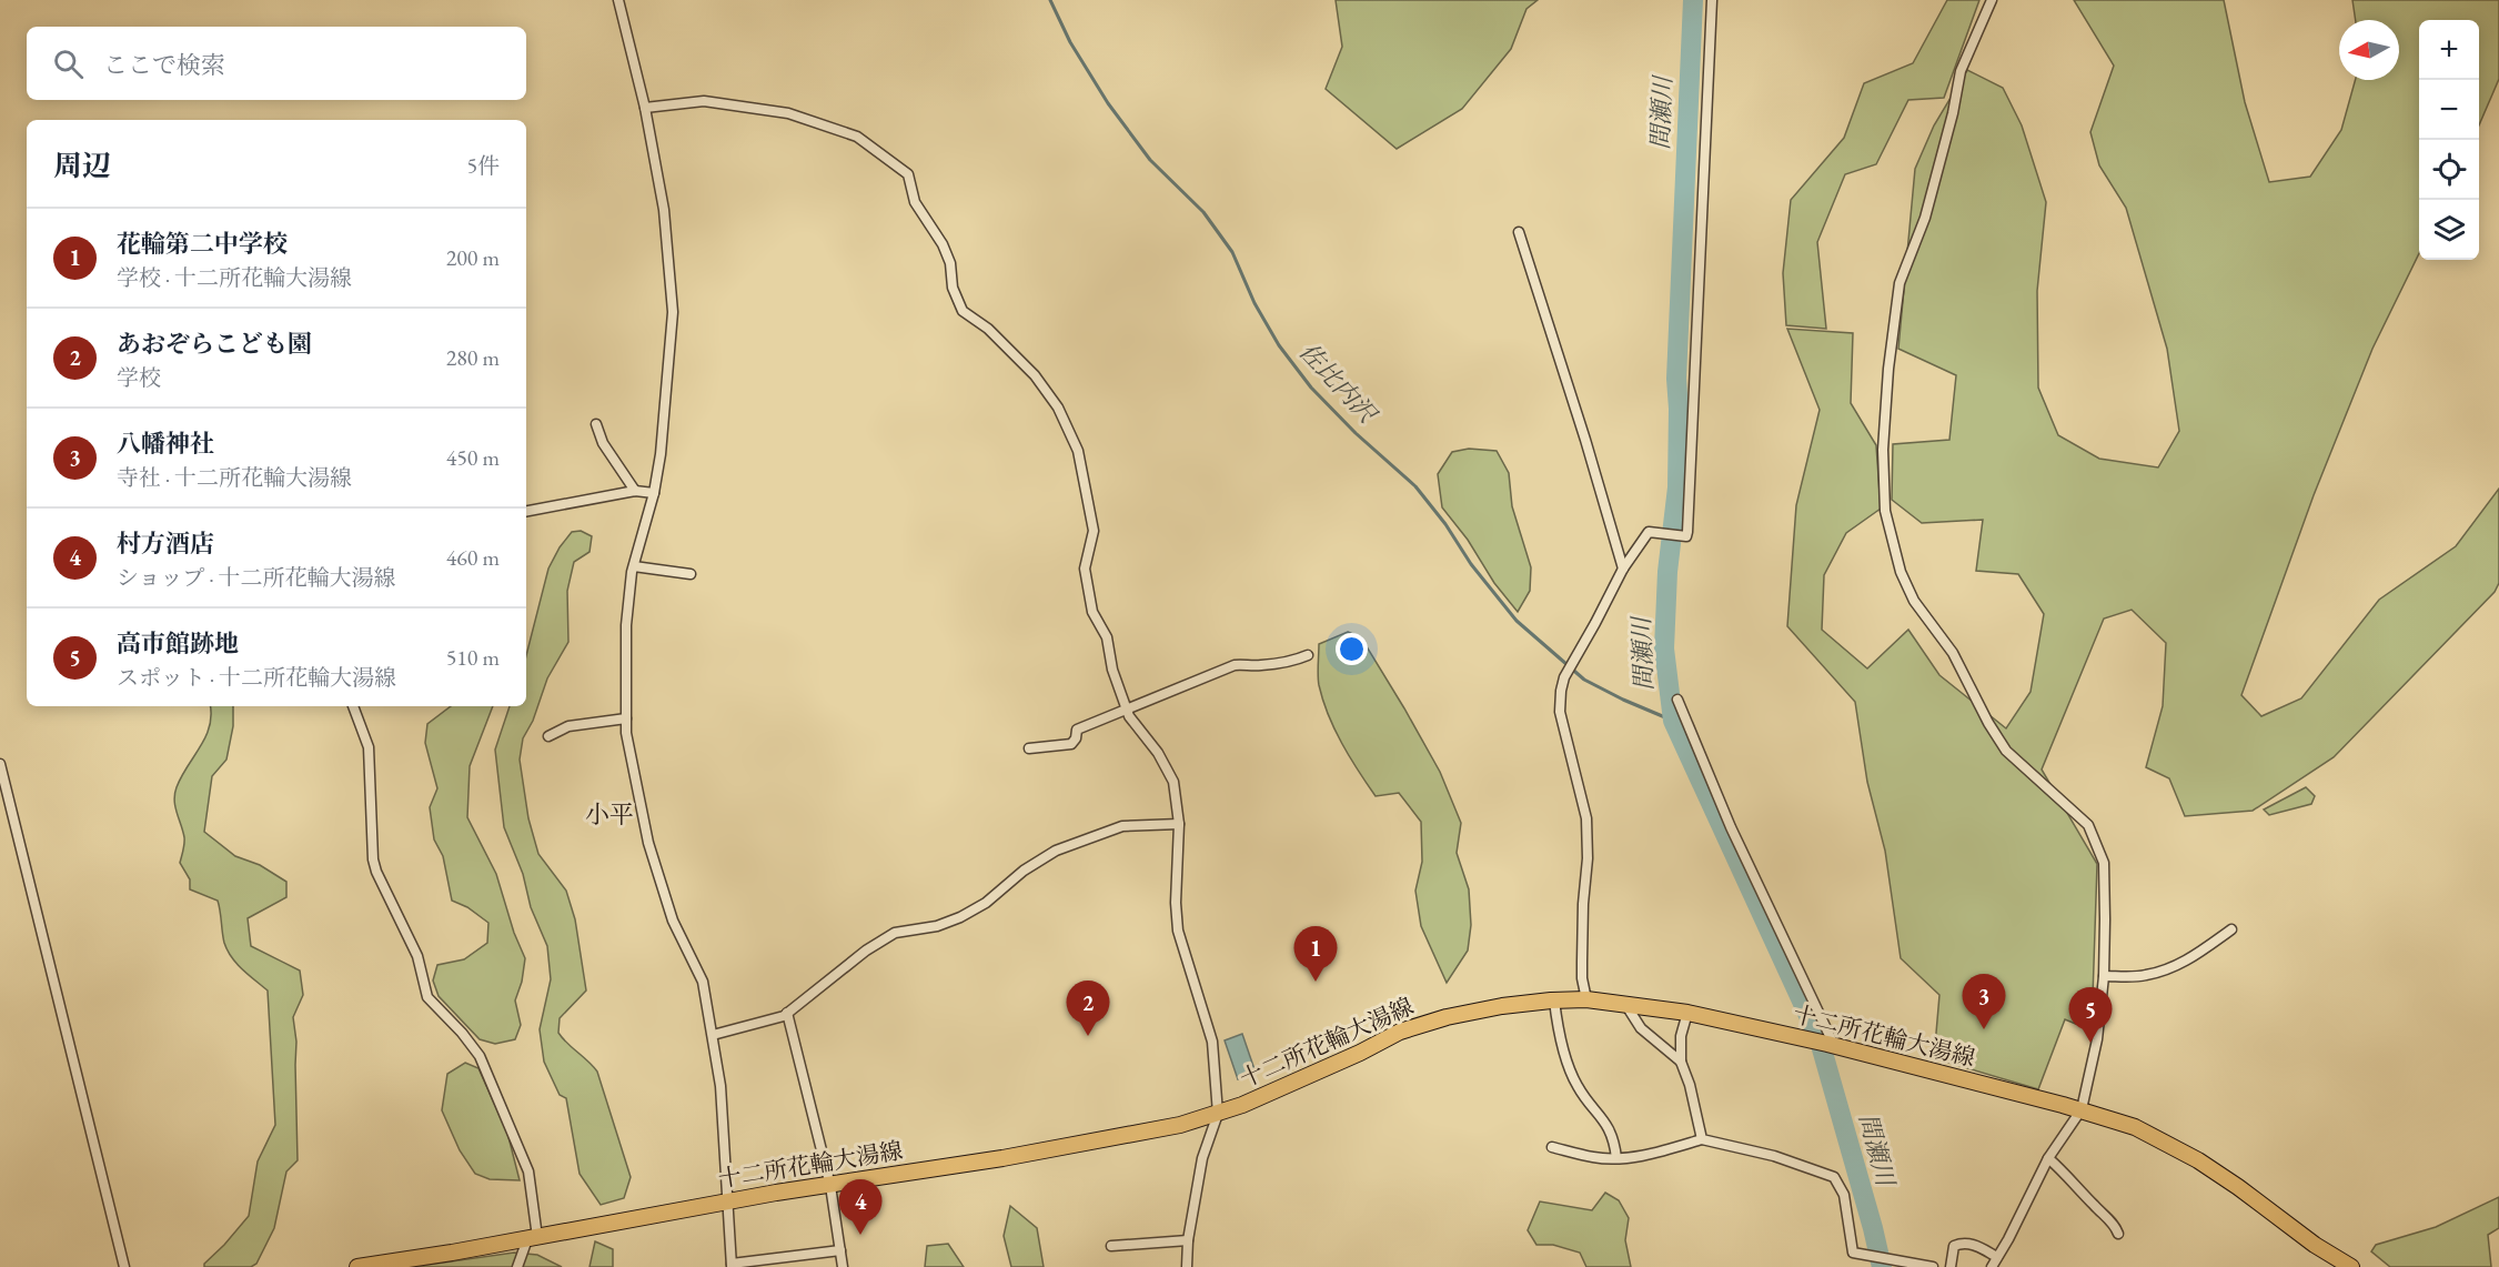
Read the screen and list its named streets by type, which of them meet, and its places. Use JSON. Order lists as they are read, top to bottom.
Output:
{
  "streets": {
    "main road": ["十二所花輪大湯線"]
  },
  "districts": ["小平"],
  "water": ["間瀬川", "佐比内沢"],
  "north": "left",
  "page": {
    "map_buttons": ["+", "−"],
    "search": "ここで検索",
    "heading": ["周辺", "5件"],
    "list": [
      {
        "mark": "1",
        "name": "花輪第二中学校",
        "note": "学校 · 十二所花輪大湯線",
        "value": "200 m"
      },
      {
        "mark": "2",
        "name": "あおぞらこども園",
        "note": "学校",
        "value": "280 m"
      },
      {
        "mark": "3",
        "name": "八幡神社",
        "note": "寺社 · 十二所花輪大湯線",
        "value": "450 m"
      },
      {
        "mark": "4",
        "name": "村方酒店",
        "note": "ショップ · 十二所花輪大湯線",
        "value": "460 m"
      },
      {
        "mark": "5",
        "name": "高市館跡地",
        "note": "スポット · 十二所花輪大湯線",
        "value": "510 m"
      }
    ],
    "pins": [
      "1",
      "3",
      "2",
      "5",
      "4"
    ]
  }
}
